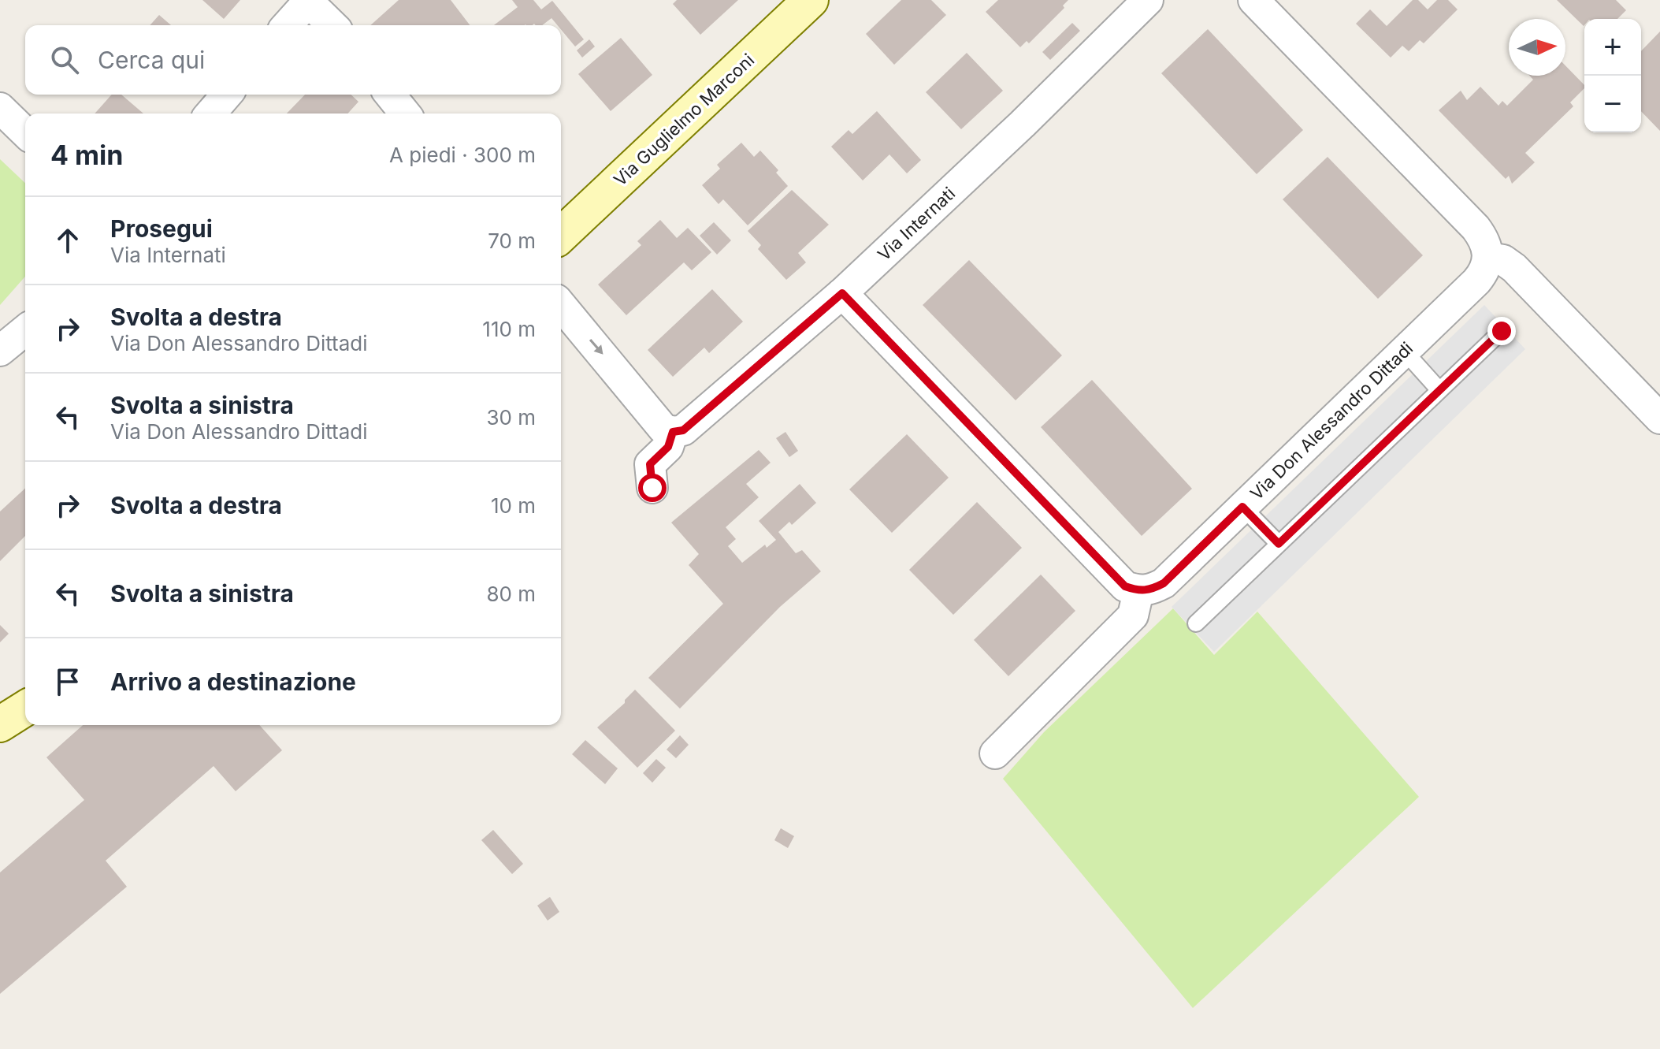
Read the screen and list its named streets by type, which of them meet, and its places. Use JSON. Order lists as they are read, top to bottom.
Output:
{
  "streets": {
    "main road": ["Via Guglielmo Marconi"],
    "street": ["Via Internati", "Via Don Alessandro Dittadi"]
  },
  "north": "right",
  "page": {
    "map_buttons": ["+", "−"],
    "search": "Cerca qui",
    "heading": ["4 min", "A piedi · 300 m"],
    "list": [
      ["Prosegui", "Via Internati", "70 m"],
      ["Svolta a destra", "Via Don Alessandro Dittadi", "110 m"],
      ["Svolta a sinistra", "Via Don Alessandro Dittadi", "30 m"],
      ["Svolta a destra", "10 m"],
      ["Svolta a sinistra", "80 m"],
      "Arrivo a destinazione"
    ]
  }
}
